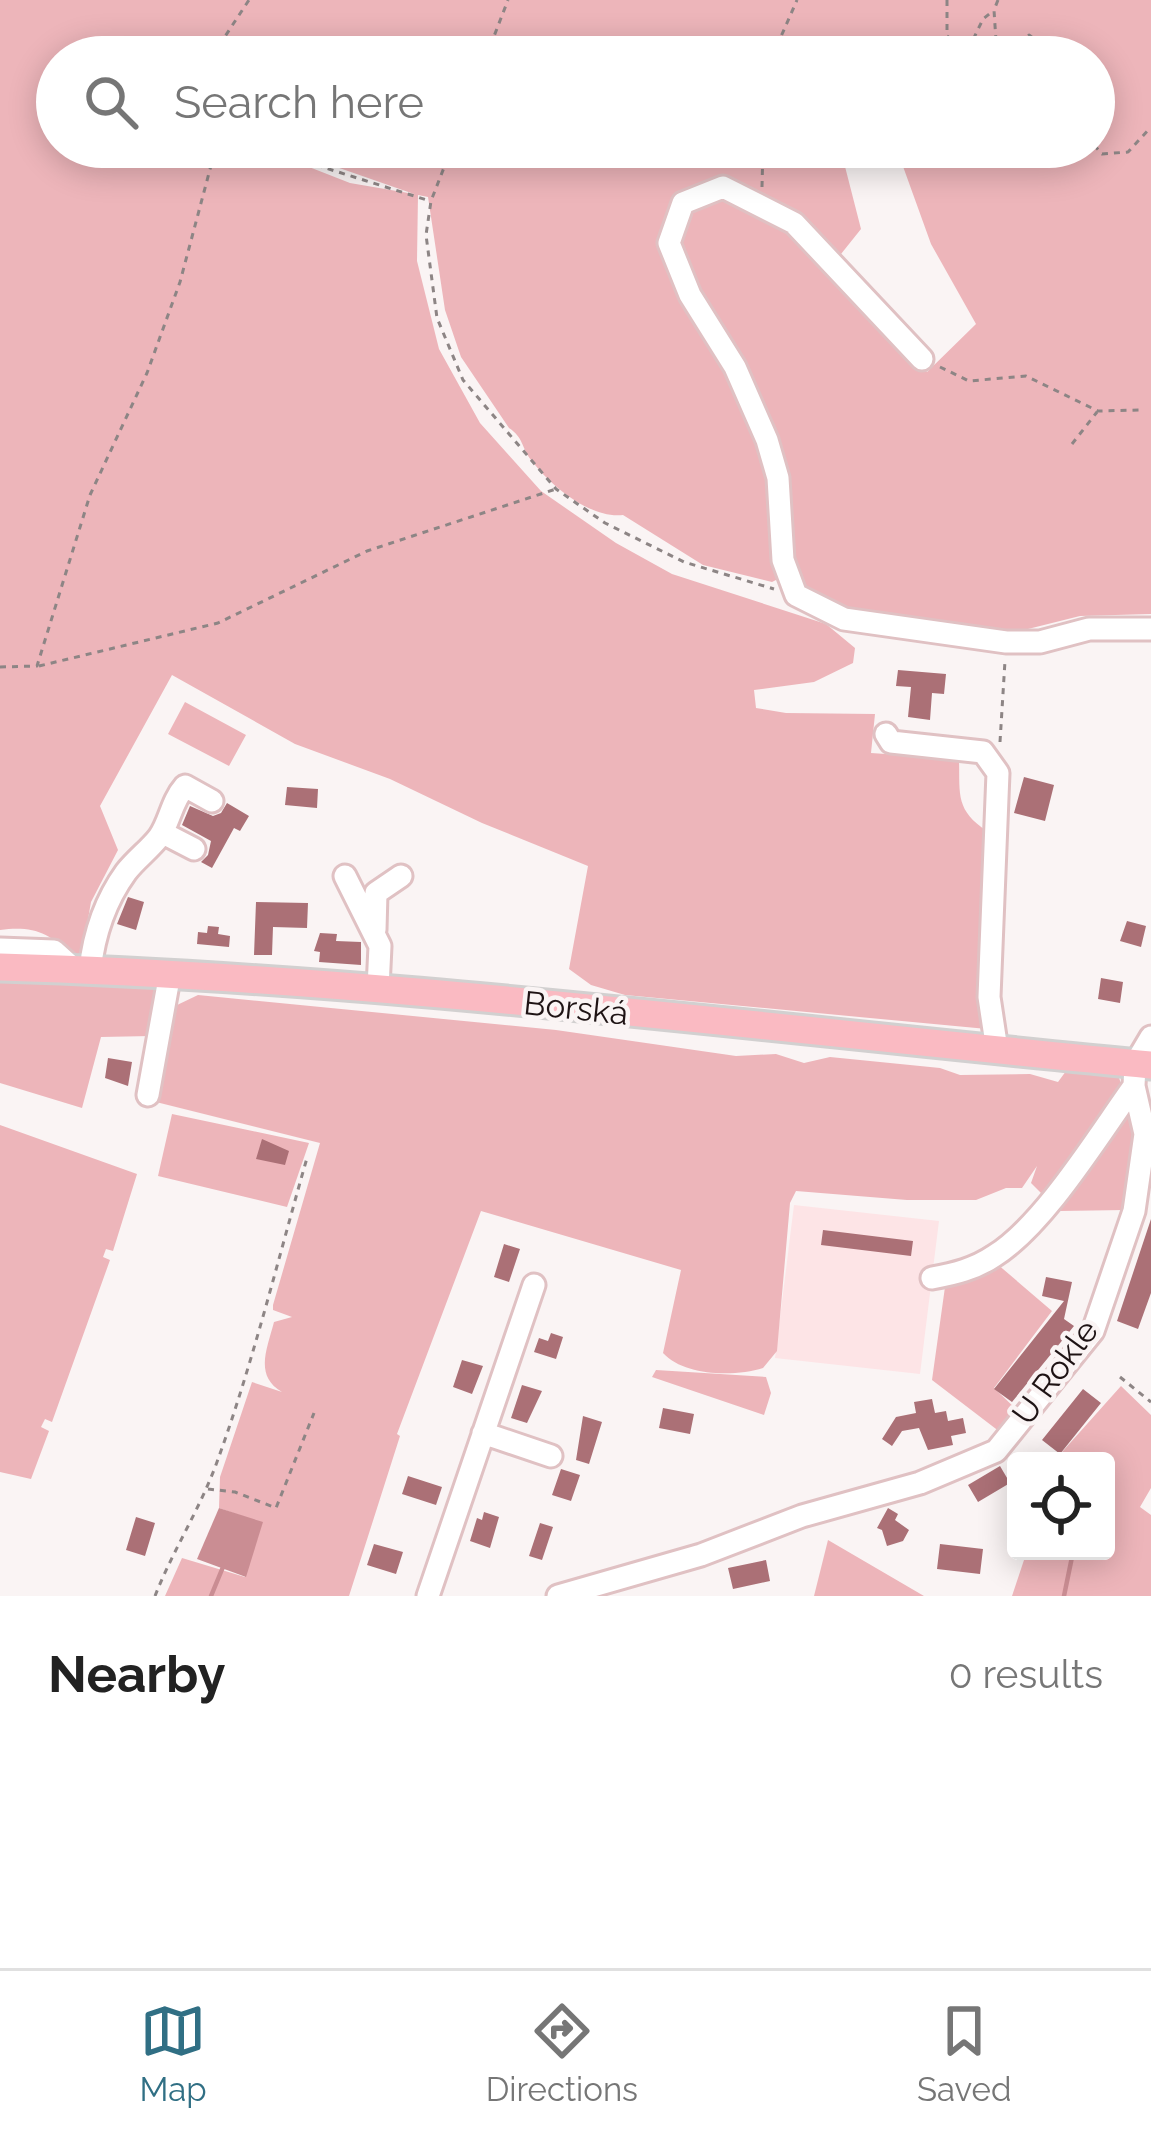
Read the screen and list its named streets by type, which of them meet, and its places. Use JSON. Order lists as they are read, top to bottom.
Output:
{
  "streets": {
    "main road": ["Borská"],
    "street": ["U Rokle"]
  },
  "crossings": [
    ["Borská", "U Rokle"]
  ],
  "page": {
    "search": "Search here",
    "heading": ["Nearby", "0 results"],
    "nav": ["Map", "Directions", "Saved"]
  }
}
